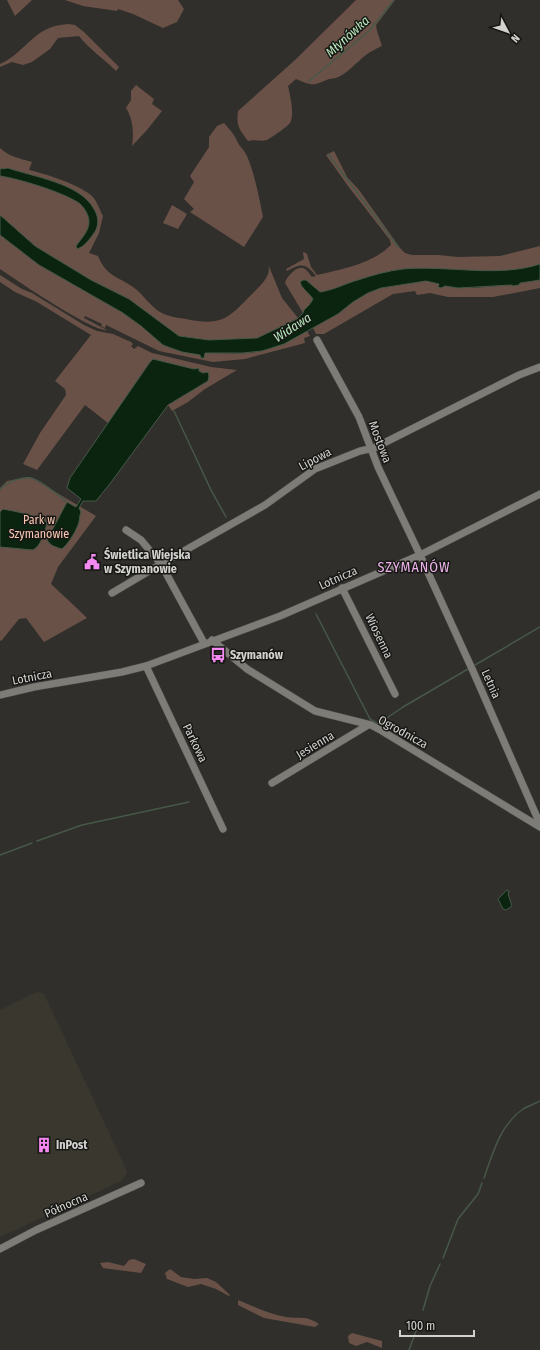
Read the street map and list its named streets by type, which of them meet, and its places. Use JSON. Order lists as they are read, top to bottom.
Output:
{
  "streets": {
    "street": [
      "Mostowa",
      "Lipowa",
      "Lotnicza",
      "Wiosenna",
      "Letnia",
      "Ogrodnicza",
      "Parkowa",
      "Jesienna",
      "Północna"
    ]
  },
  "crossings": [
    ["Mostowa", "Lipowa"],
    ["Mostowa", "Lotnicza"],
    ["Mostowa", "Letnia"],
    ["Lipowa", "Ogrodnicza"],
    ["Lotnicza", "Wiosenna"],
    ["Lotnicza", "Letnia"],
    ["Lotnicza", "Ogrodnicza"],
    ["Lotnicza", "Parkowa"],
    ["Ogrodnicza", "Jesienna"]
  ],
  "districts": ["SZYMANÓW"],
  "water": ["Młynówka", "Widawa"],
  "parks": ["Park w Szymanowie"],
  "places": {
    "public building": ["Świetlica Wiejska w Szymanowie"],
    "bus stop": ["Szymanów"],
    "building": ["InPost"]
  },
  "scale_bar": "100 m",
  "north": "bottom right"
}
